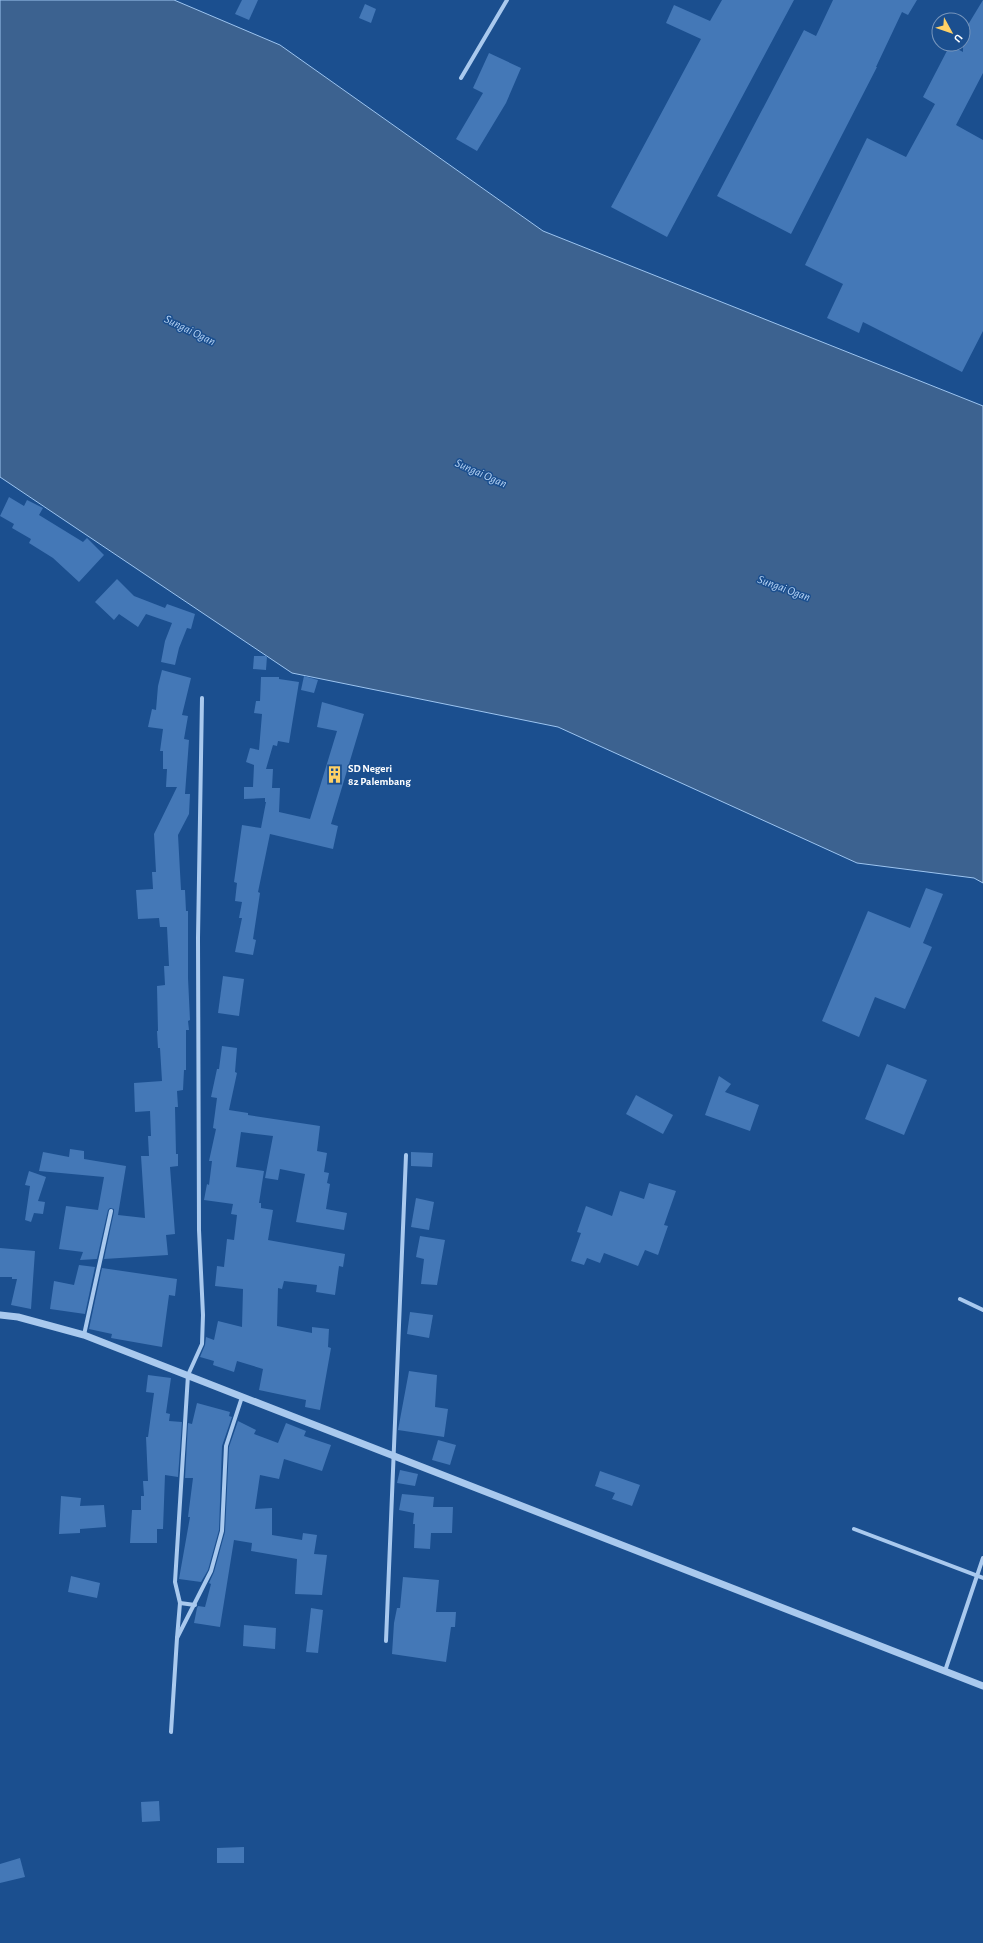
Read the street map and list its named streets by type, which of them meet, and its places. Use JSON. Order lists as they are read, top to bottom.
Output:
{
  "water": ["Sungai Ogan"],
  "places": {
    "building": ["SD Negeri 82 Palembang"]
  },
  "north": "bottom right"
}
